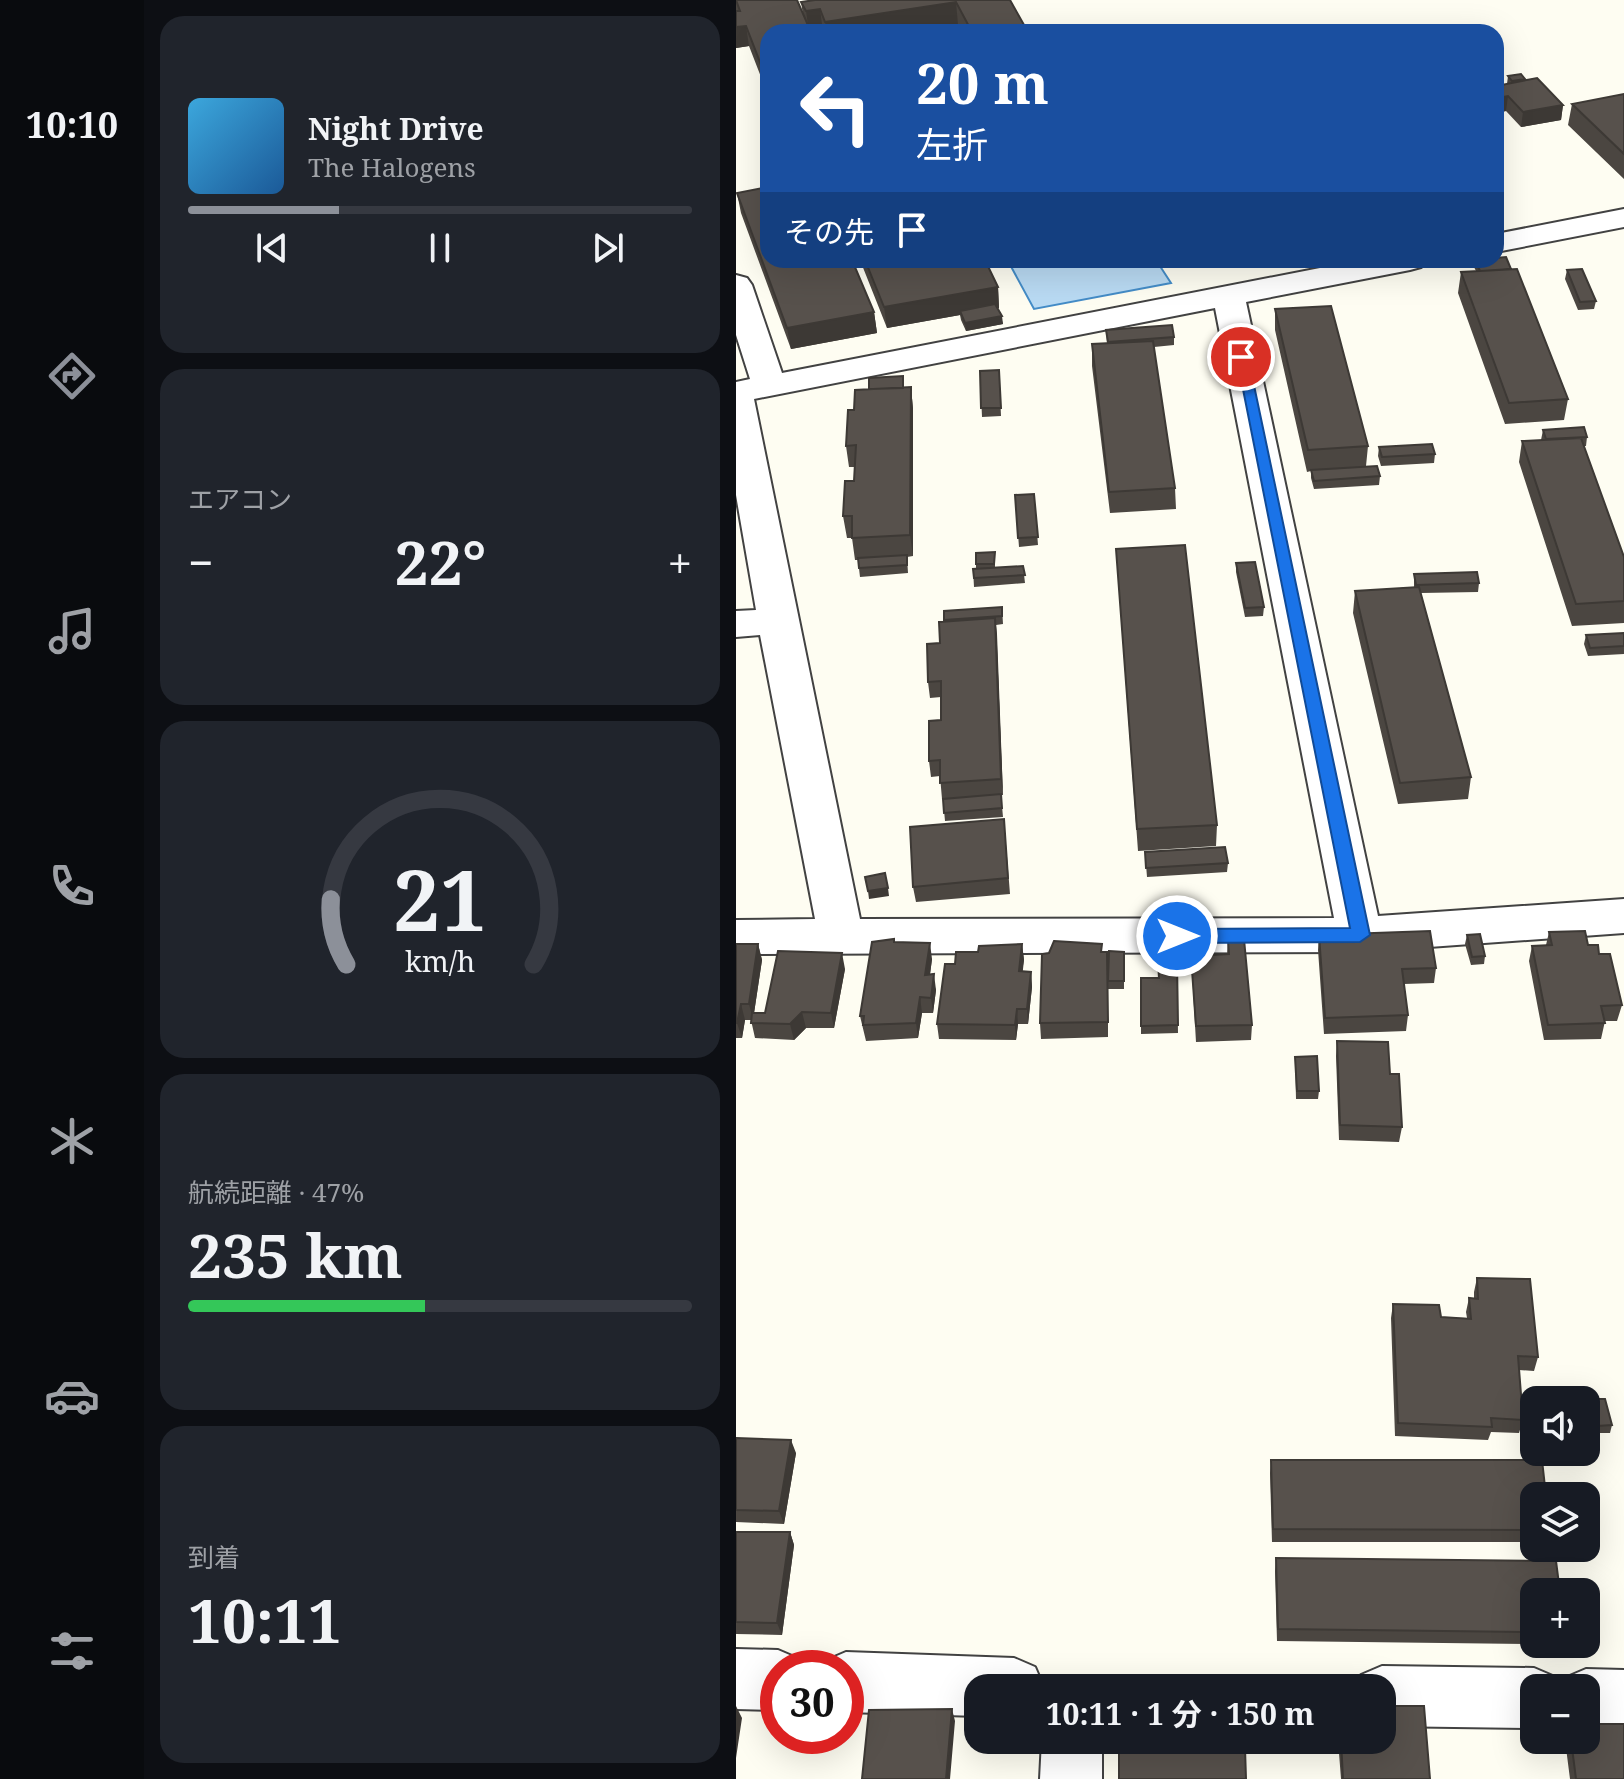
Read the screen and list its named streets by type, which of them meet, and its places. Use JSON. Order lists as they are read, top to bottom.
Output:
{
  "page": {
    "tabs": "10:10",
    "turn": ["20 m", "左折"],
    "song": ["Night Drive", "The Halogens"],
    "then": "その先",
    "tile": [
      "エアコン",
      ["航続距離 · 47%", "235 km"],
      ["到着", "10:11"]
    ],
    "heat": ["−", "22°", "+"],
    "map_buttons": ["+", "−"],
    "limit": "30",
    "trip": "10:11 · 1 分 · 150 m",
    "gauge": ["21", "km/h"]
  }
}
